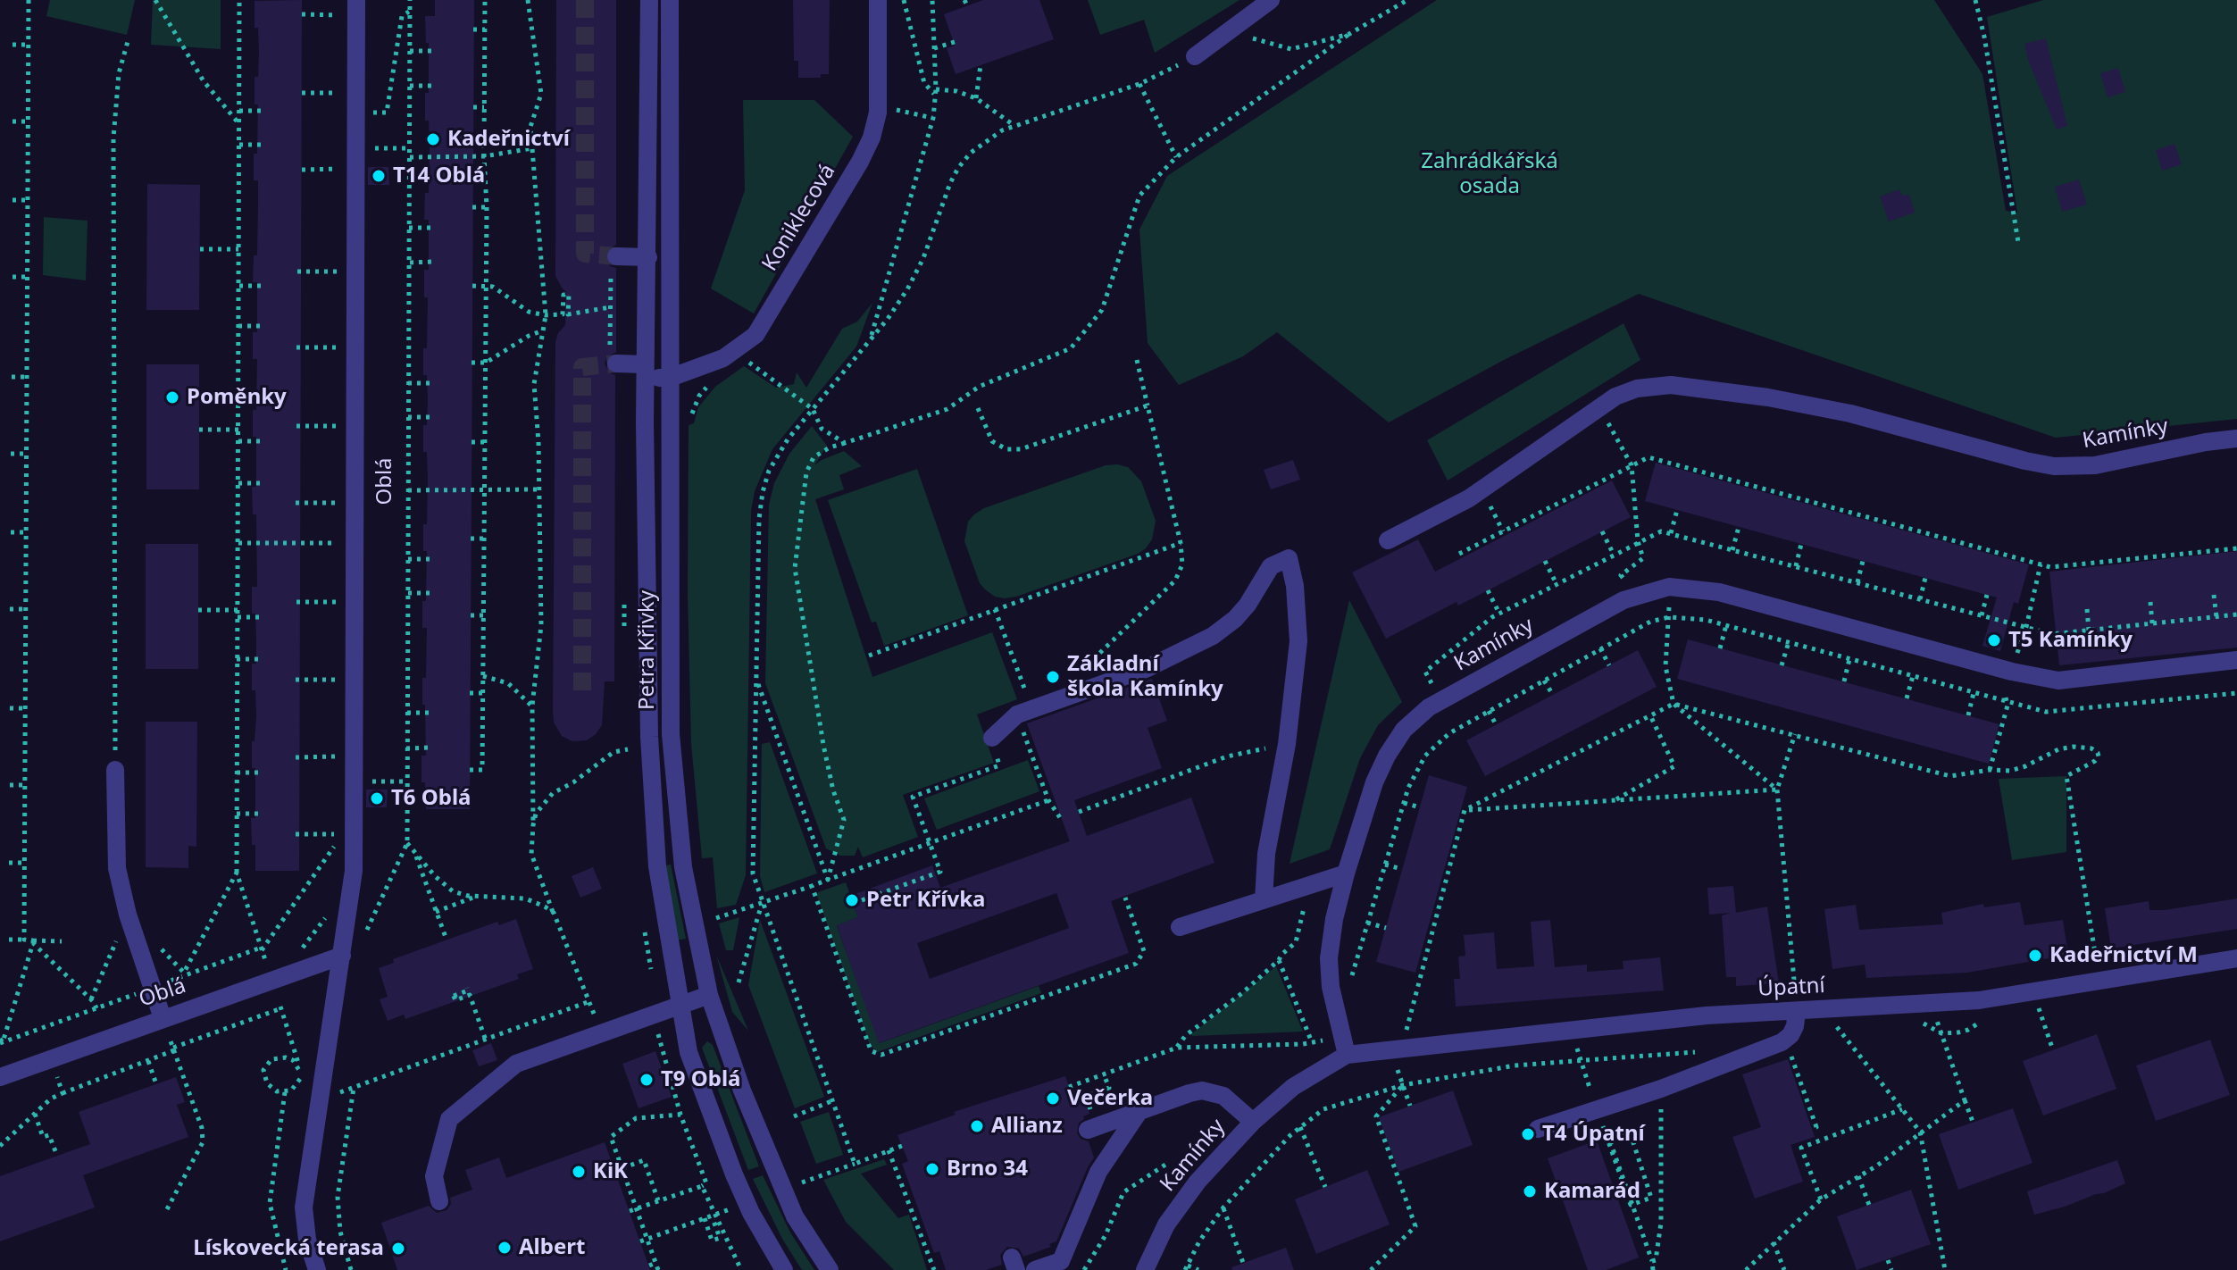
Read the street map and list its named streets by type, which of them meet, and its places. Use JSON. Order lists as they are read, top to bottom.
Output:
{
  "streets": {
    "street": [
      "Koniklecová",
      "Kamínky",
      "Oblá",
      "Petra Křivky",
      "Úpatní"
    ]
  },
  "crossings": [
    ["Koniklecová", "Petra Křivky"],
    ["Kamínky", "Úpatní"]
  ],
  "parks": ["Zahrádkářská osada"],
  "places": [
    "Kadeřnictví",
    "T14 Oblá",
    "Poměnky",
    "T5 Kamínky",
    "Základní škola Kamínky",
    "T6 Oblá",
    "Petr Křívka",
    "Kadeřnictví M",
    "T9 Oblá",
    "Večerka",
    "Allianz",
    "T4 Úpatní",
    "Brno 34",
    "KiK",
    "Kamarád",
    "Albert",
    "Lískovecká terasa"
  ]
}
